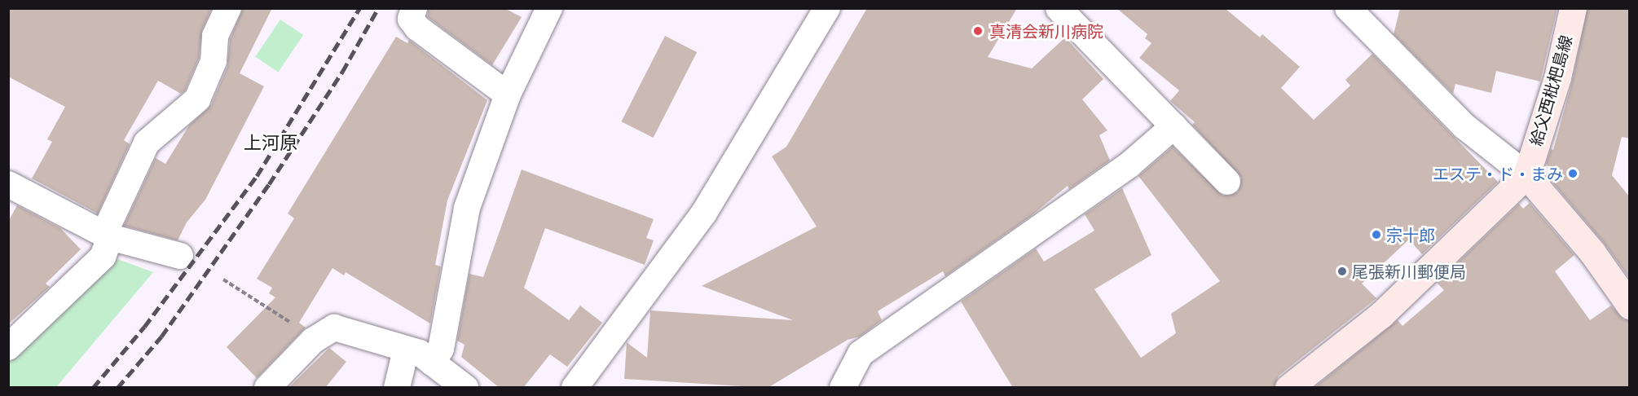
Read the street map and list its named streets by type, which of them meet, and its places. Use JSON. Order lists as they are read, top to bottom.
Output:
{
  "streets": {
    "main road": ["給父西枇杷島線"]
  },
  "districts": ["上河原"],
  "places": [
    "真清会新川病院",
    "エステ・ド・まみ",
    "宗十郎",
    "尾張新川郵便局"
  ]
}
